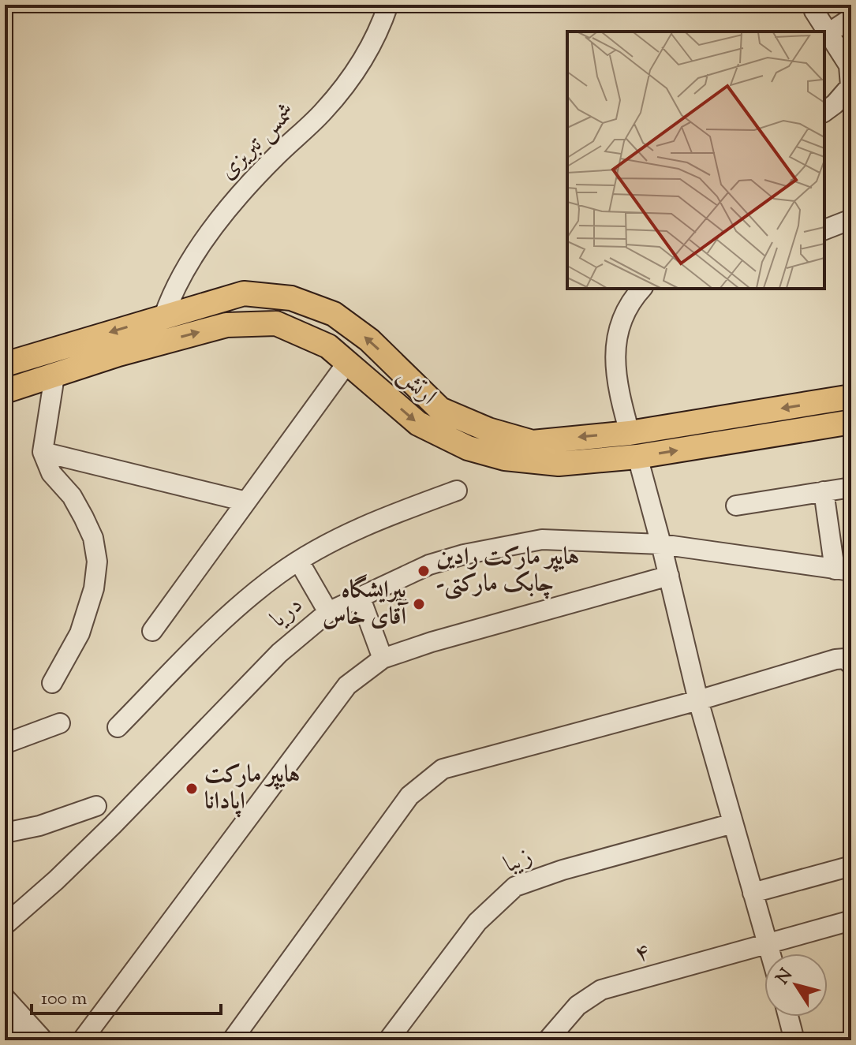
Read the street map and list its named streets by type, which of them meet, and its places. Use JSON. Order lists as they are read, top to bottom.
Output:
{
  "streets": {
    "main road": ["ارتش"],
    "street": [
      "شمس تبریزی",
      "دریا",
      "زیبا",
      "۴"
    ]
  },
  "crossings": [
    ["شمس تبریزی", "ارتش"]
  ],
  "places": ["هایپر مارکت رادین -چابک مارکتی", "پیرایشگاه آقای خاس", "هایپر مارکت اپادانا"],
  "scale_bar": "100 m",
  "north": "top left"
}
